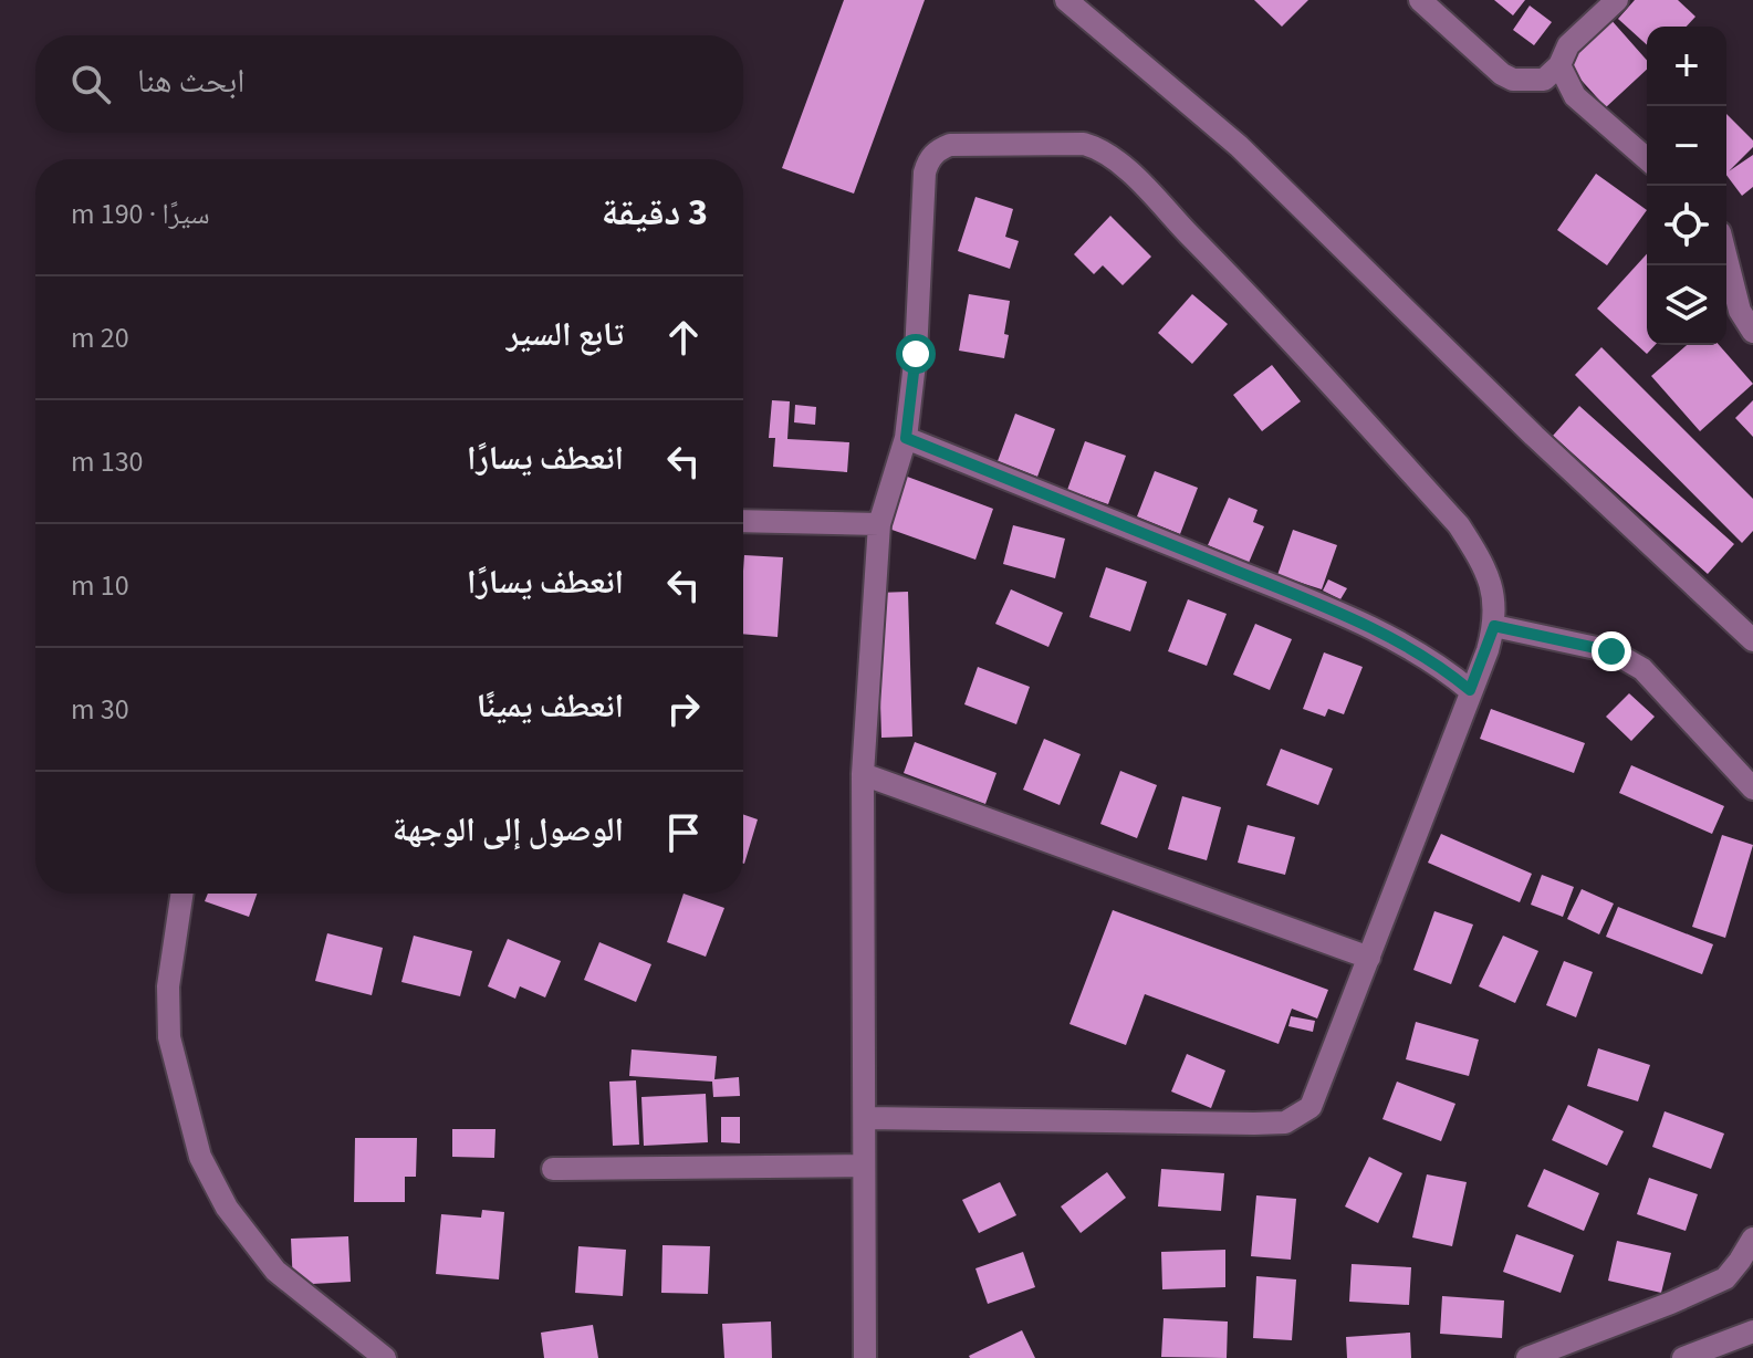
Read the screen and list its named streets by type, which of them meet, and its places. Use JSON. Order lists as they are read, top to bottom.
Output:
{
  "page": {
    "map_buttons": ["+", "−"],
    "search": "ابحث هنا",
    "heading": ["3 دقيقة", "سيرًا · 190 m"],
    "list": [
      ["تابع السير", "20 m"],
      ["انعطف يسارًا", "130 m"],
      ["انعطف يسارًا", "10 m"],
      ["انعطف يمينًا", "30 m"],
      "الوصول إلى الوجهة"
    ]
  }
}
